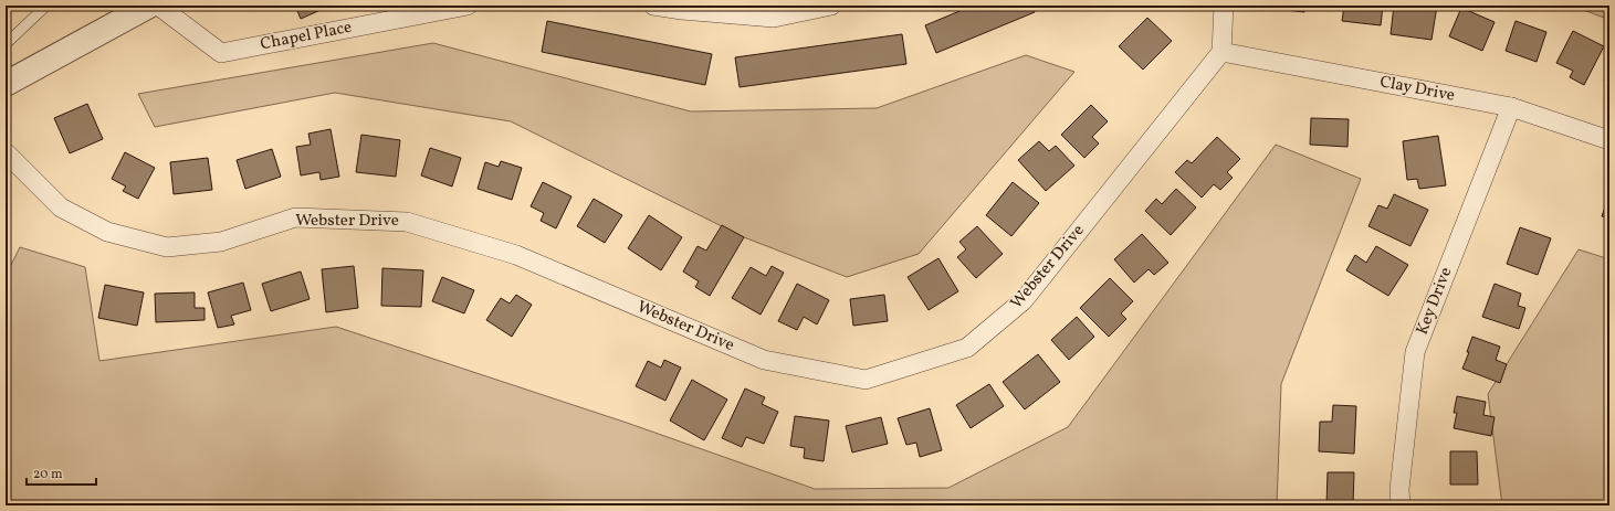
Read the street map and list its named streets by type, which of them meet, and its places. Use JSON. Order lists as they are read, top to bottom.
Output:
{
  "streets": {
    "street": [
      "Chapel Place",
      "Clay Drive",
      "Webster Drive",
      "Key Drive"
    ]
  },
  "crossings": [
    ["Clay Drive", "Webster Drive"],
    ["Clay Drive", "Key Drive"]
  ],
  "scale_bar": "20 m"
}
